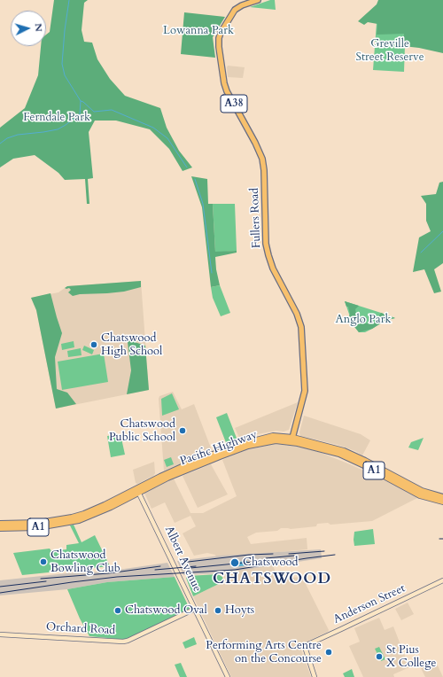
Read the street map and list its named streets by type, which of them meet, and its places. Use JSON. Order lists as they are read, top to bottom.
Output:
{
  "streets": {
    "highway": ["Pacific Highway", "A1"],
    "main road": ["A38", "Fullers Road"],
    "street": ["Albert Avenue", "Anderson Street", "Orchard Road"]
  },
  "crossings": [
    ["Fullers Road", "Pacific Highway"],
    ["Pacific Highway", "Albert Avenue"],
    ["Albert Avenue", "Orchard Road"]
  ],
  "districts": ["CHATSWOOD"],
  "parks": [
    "Lowanna Park",
    "Greville Street Reserve",
    "Ferndale Park",
    "Anglo Park"
  ],
  "places": [
    "Chatswood High School",
    "Chatswood Public School",
    "Chatswood Bowling Club",
    "Chatswood",
    "Chatswood Oval",
    "Hoyts",
    "Performing Arts Centre on the Concourse",
    "St Pius X College"
  ],
  "north": "right"
}
